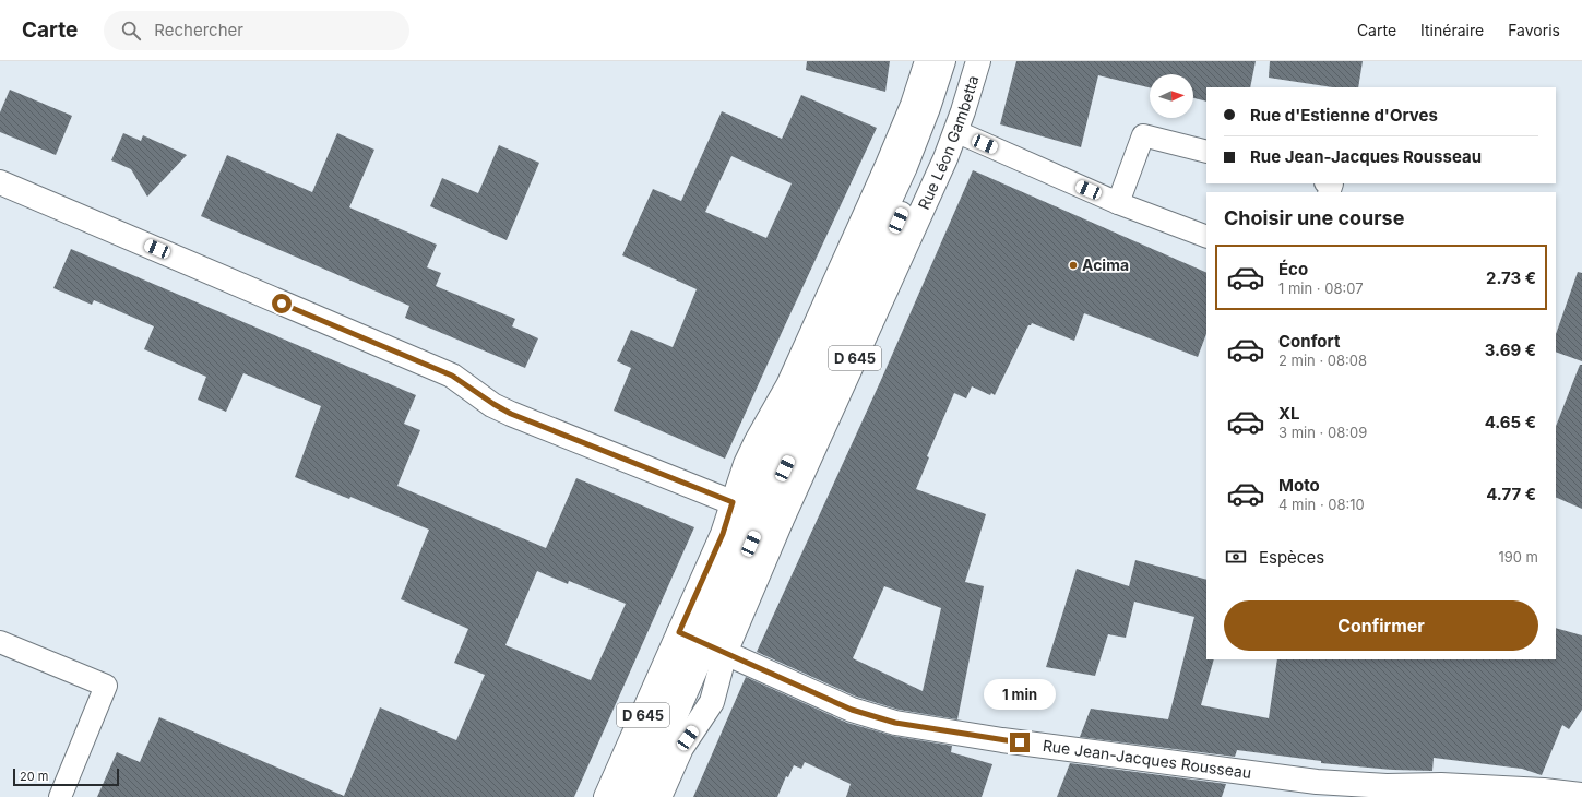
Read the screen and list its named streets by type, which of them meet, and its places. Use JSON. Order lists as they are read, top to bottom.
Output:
{
  "streets": {
    "street": ["Rue Léon Gambetta", "D 645", "Rue Jean-Jacques Rousseau"]
  },
  "crossings": [
    ["Rue Léon Gambetta", "D 645"],
    ["Rue Léon Gambetta", "Rue Jean-Jacques Rousseau"],
    ["D 645", "Rue Jean-Jacques Rousseau"]
  ],
  "places": ["Acima"],
  "scale_bar": "20 m",
  "north": "right",
  "page": {
    "header": "Carte",
    "search": "Rechercher",
    "nav": ["Carte", "Itinéraire", "Favoris"],
    "banner": ["Rue d'Estienne d'Orves", "Rue Jean-Jacques Rousseau"],
    "heading": "Choisir une course",
    "list": [
      {
        "name": "Éco",
        "note": "1 min · 08:07",
        "value": "2.73 €"
      },
      {
        "name": "Confort",
        "note": "2 min · 08:08",
        "value": "3.69 €"
      },
      {
        "name": "XL",
        "note": "3 min · 08:09",
        "value": "4.65 €"
      },
      {
        "name": "Moto",
        "note": "4 min · 08:10",
        "value": "4.77 €"
      }
    ],
    "pay": ["Espèces", "190 m"],
    "buttons": "Confirmer",
    "bubble": "1 min",
    "scale": "20 m"
  }
}
